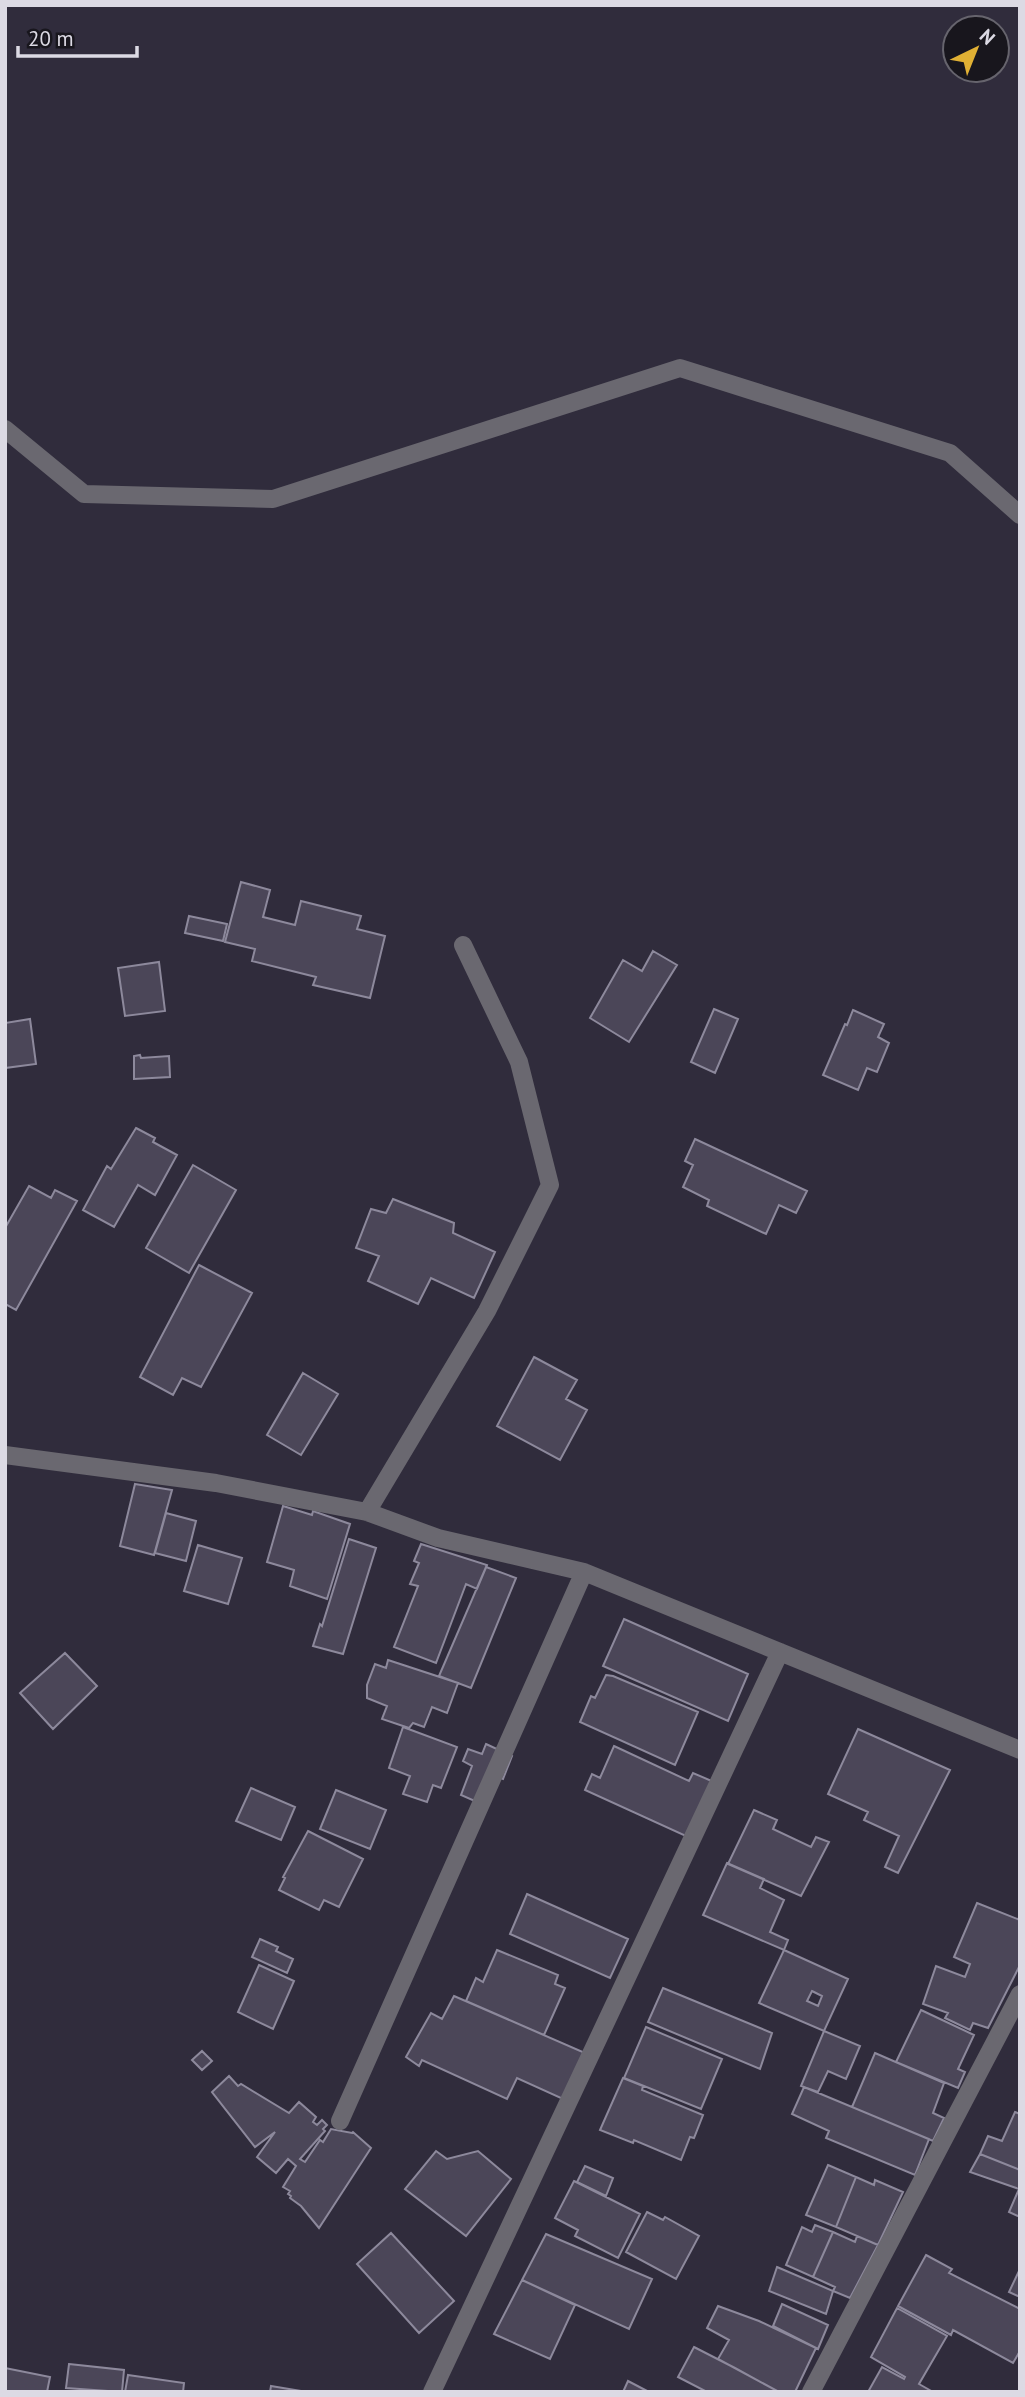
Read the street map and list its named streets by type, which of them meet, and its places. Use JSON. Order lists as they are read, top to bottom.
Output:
{
  "scale_bar": "20 m",
  "north": "top right"
}
